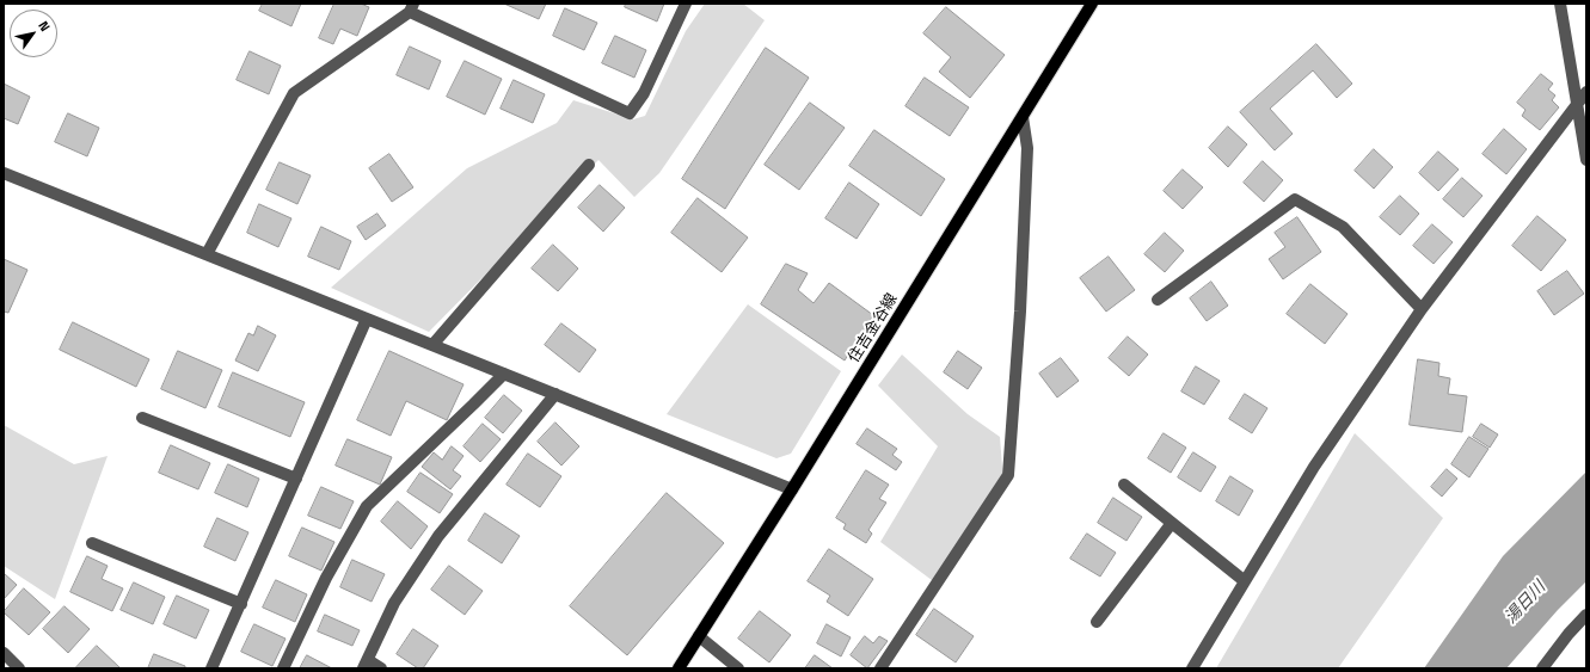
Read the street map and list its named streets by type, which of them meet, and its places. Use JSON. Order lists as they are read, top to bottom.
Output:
{
  "streets": {
    "main road": ["住吉金谷線"]
  },
  "water": ["湯日川"],
  "north": "top right"
}
